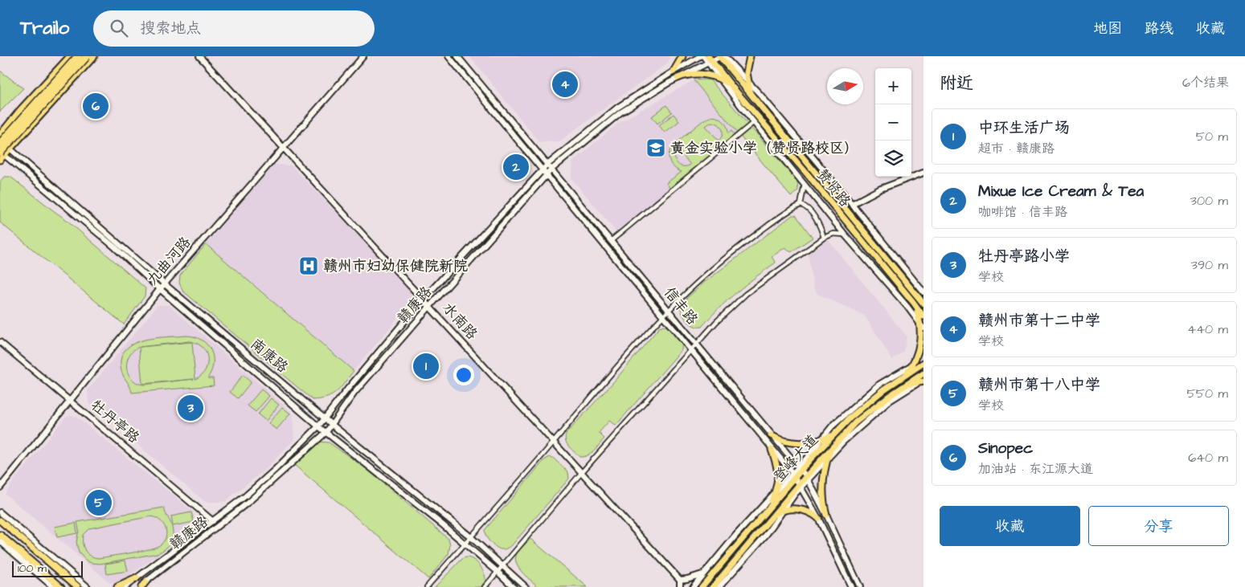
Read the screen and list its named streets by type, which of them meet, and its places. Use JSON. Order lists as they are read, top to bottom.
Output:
{
  "streets": {
    "main road": [
      "赞贤路",
      "九曲河路",
      "赣康路",
      "信丰路",
      "水南路",
      "南康路",
      "牡丹亭路",
      "登峰大道"
    ]
  },
  "crossings": [
    ["赞贤路", "赣康路"],
    ["九曲河路", "水南路"],
    ["九曲河路", "南康路"],
    ["九曲河路", "牡丹亭路"],
    ["赣康路", "信丰路"],
    ["赣康路", "水南路"],
    ["赣康路", "南康路"],
    ["赣康路", "牡丹亭路"],
    ["信丰路", "登峰大道"]
  ],
  "places": {
    "school or university": ["黄金实验小学（赞贤路校区）"],
    "hospital": ["赣州市妇幼保健院新院"]
  },
  "scale_bar": "100 m",
  "north": "right",
  "page": {
    "header": "Trailo",
    "search": "搜索地点",
    "nav": ["地图", "路线", "收藏"],
    "heading": ["附近", "6个结果"],
    "map_buttons": ["+", "−"],
    "pins": [
      "4",
      "6",
      "2",
      "1",
      "3",
      "5"
    ],
    "list": [
      {
        "mark": "1",
        "name": "中环生活广场",
        "note": "超市 · 赣康路",
        "value": "50 m"
      },
      {
        "mark": "2",
        "name": "Mixue Ice Cream & Tea",
        "note": "咖啡馆 · 信丰路",
        "value": "300 m"
      },
      {
        "mark": "3",
        "name": "牡丹亭路小学",
        "note": "学校",
        "value": "390 m"
      },
      {
        "mark": "4",
        "name": "赣州市第十二中学",
        "note": "学校",
        "value": "440 m"
      },
      {
        "mark": "5",
        "name": "赣州市第十八中学",
        "note": "学校",
        "value": "550 m"
      },
      {
        "mark": "6",
        "name": "Sinopec",
        "note": "加油站 · 东江源大道",
        "value": "640 m"
      }
    ],
    "buttons": ["收藏", "分享"],
    "scale": "100 m"
  }
}
